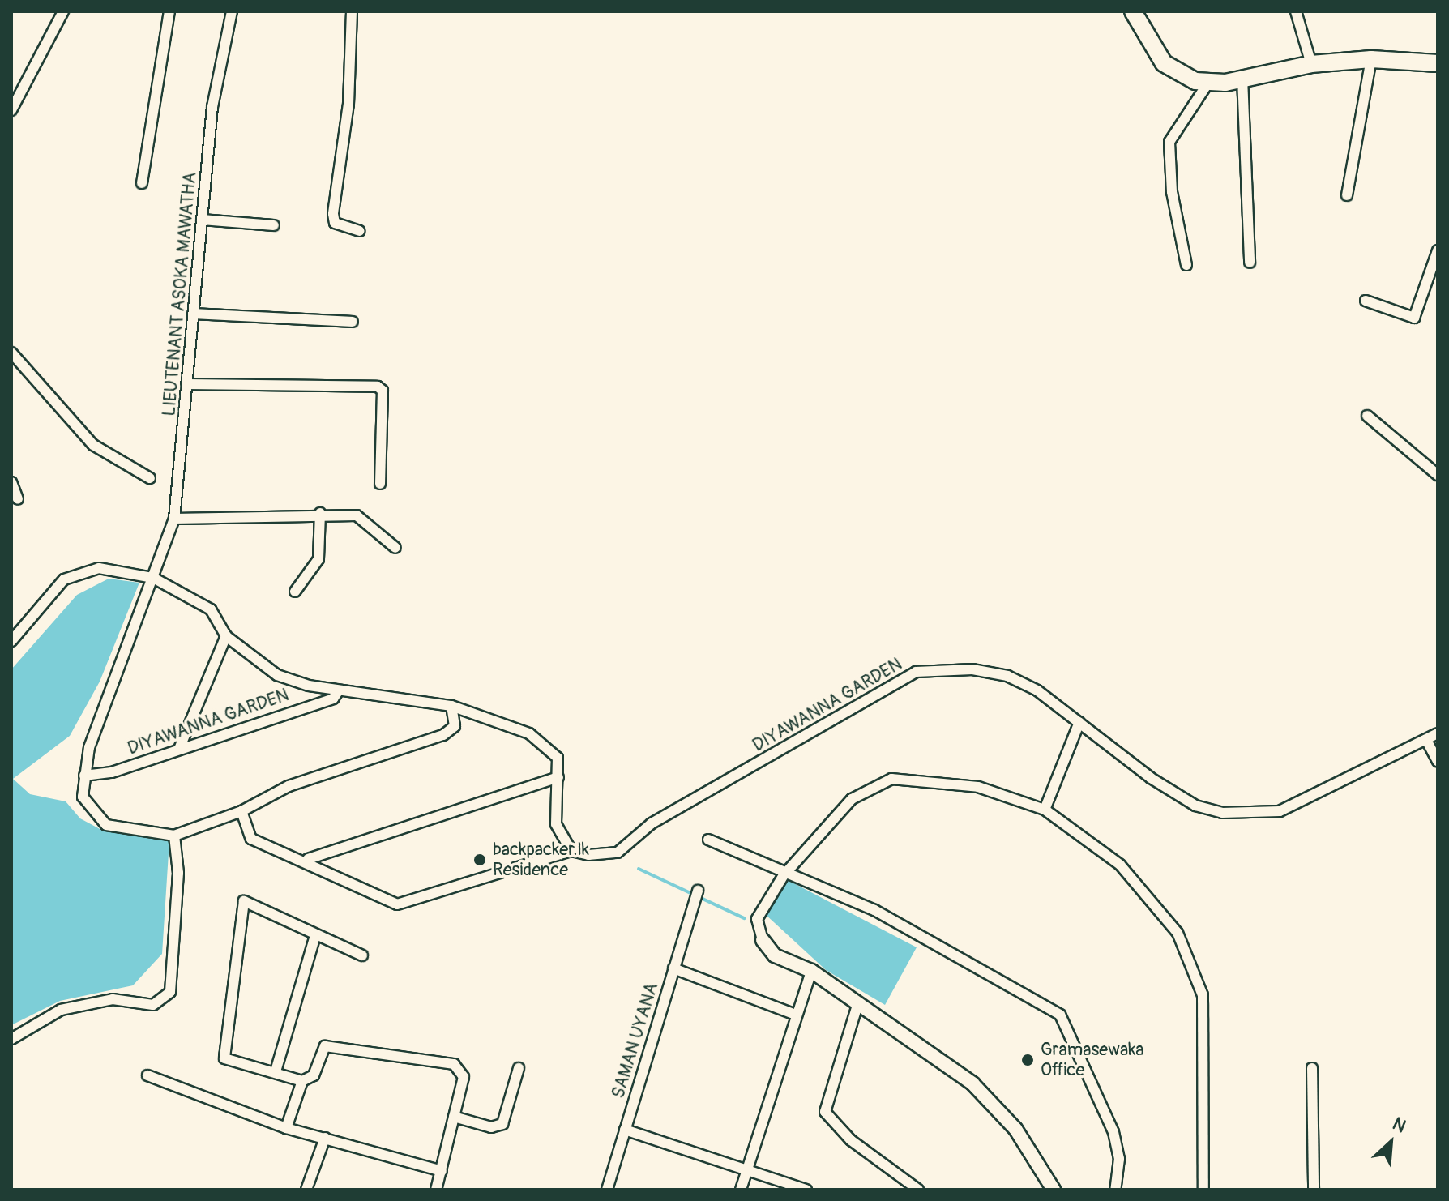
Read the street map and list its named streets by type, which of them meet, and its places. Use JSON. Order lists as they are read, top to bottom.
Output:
{
  "streets": {
    "street": ["LIEUTENANT ASOKA MAWATHA", "DIYAWANNA GARDEN", "SAMAN UYANA"]
  },
  "crossings": [
    ["LIEUTENANT ASOKA MAWATHA", "DIYAWANNA GARDEN"]
  ],
  "places": ["backpacker.lk Residence", "Gramasewaka Office"],
  "north": "top right"
}
